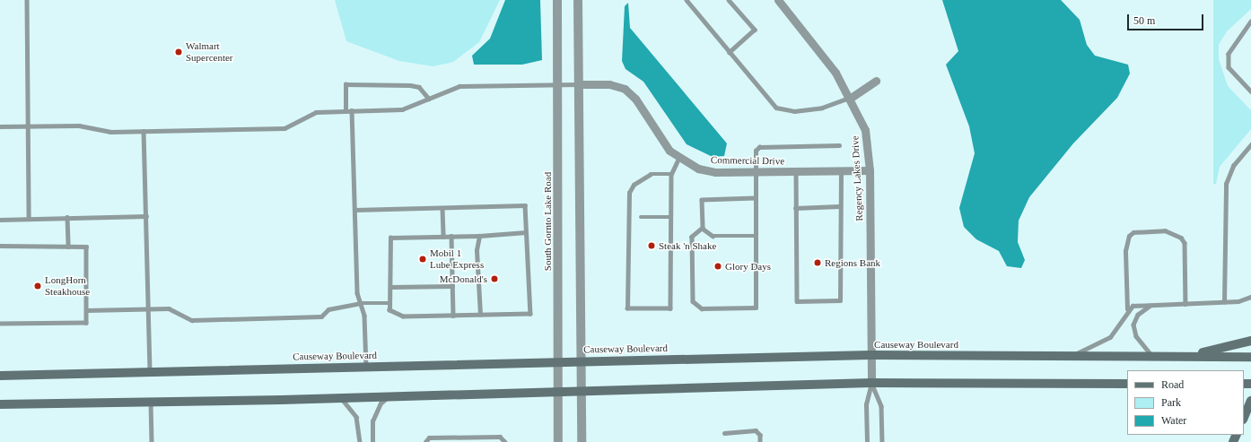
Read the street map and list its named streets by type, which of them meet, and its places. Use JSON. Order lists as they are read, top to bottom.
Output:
{
  "streets": {
    "main road": ["Causeway Boulevard"],
    "street": ["Commercial Drive", "Regency Lakes Drive", "South Gornto Lake Road"]
  },
  "crossings": [
    ["Commercial Drive", "Regency Lakes Drive"],
    ["Regency Lakes Drive", "Causeway Boulevard"],
    ["South Gornto Lake Road", "Causeway Boulevard"]
  ],
  "places": [
    "Walmart Supercenter",
    "Steak 'n Shake",
    "Mobil 1 Lube Express",
    "Regions Bank",
    "Glory Days",
    "McDonald's",
    "LongHorn Steakhouse"
  ],
  "legend": ["Road", "Park", "Water"],
  "scale_bar": "50 m"
}
